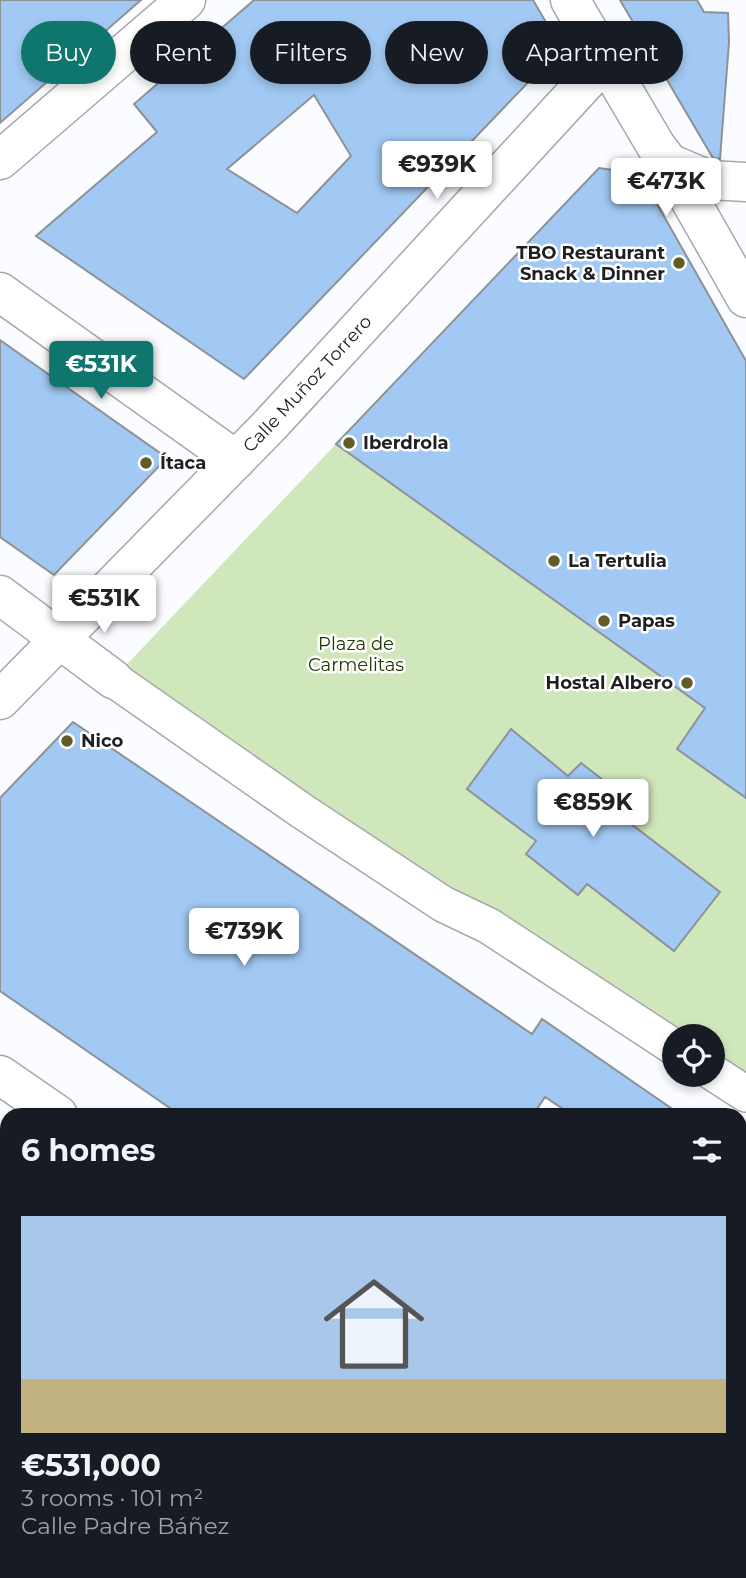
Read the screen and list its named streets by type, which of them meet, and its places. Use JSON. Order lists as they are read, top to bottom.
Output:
{
  "streets": {
    "main road": ["Calle Muñoz Torrero"]
  },
  "parks": ["Plaza de Carmelitas"],
  "places": [
    "TBO Restaurant Snack & Dinner",
    "Iberdrola",
    "Ítaca",
    "La Tertulia",
    "Papas",
    "Hostal Albero",
    "Nico"
  ],
  "page": {
    "chip": [
      "Buy",
      "Rent",
      "Filters",
      "New",
      "Apartment"
    ],
    "price": [
      "€939K",
      "€473K",
      "€531K",
      "€531K",
      "€859K",
      "€739K"
    ],
    "heading": "6 homes",
    "list": [
      {
        "name": "€531,000",
        "note": "3 rooms · 101 m² · Calle Padre Báñez"
      }
    ]
  }
}
